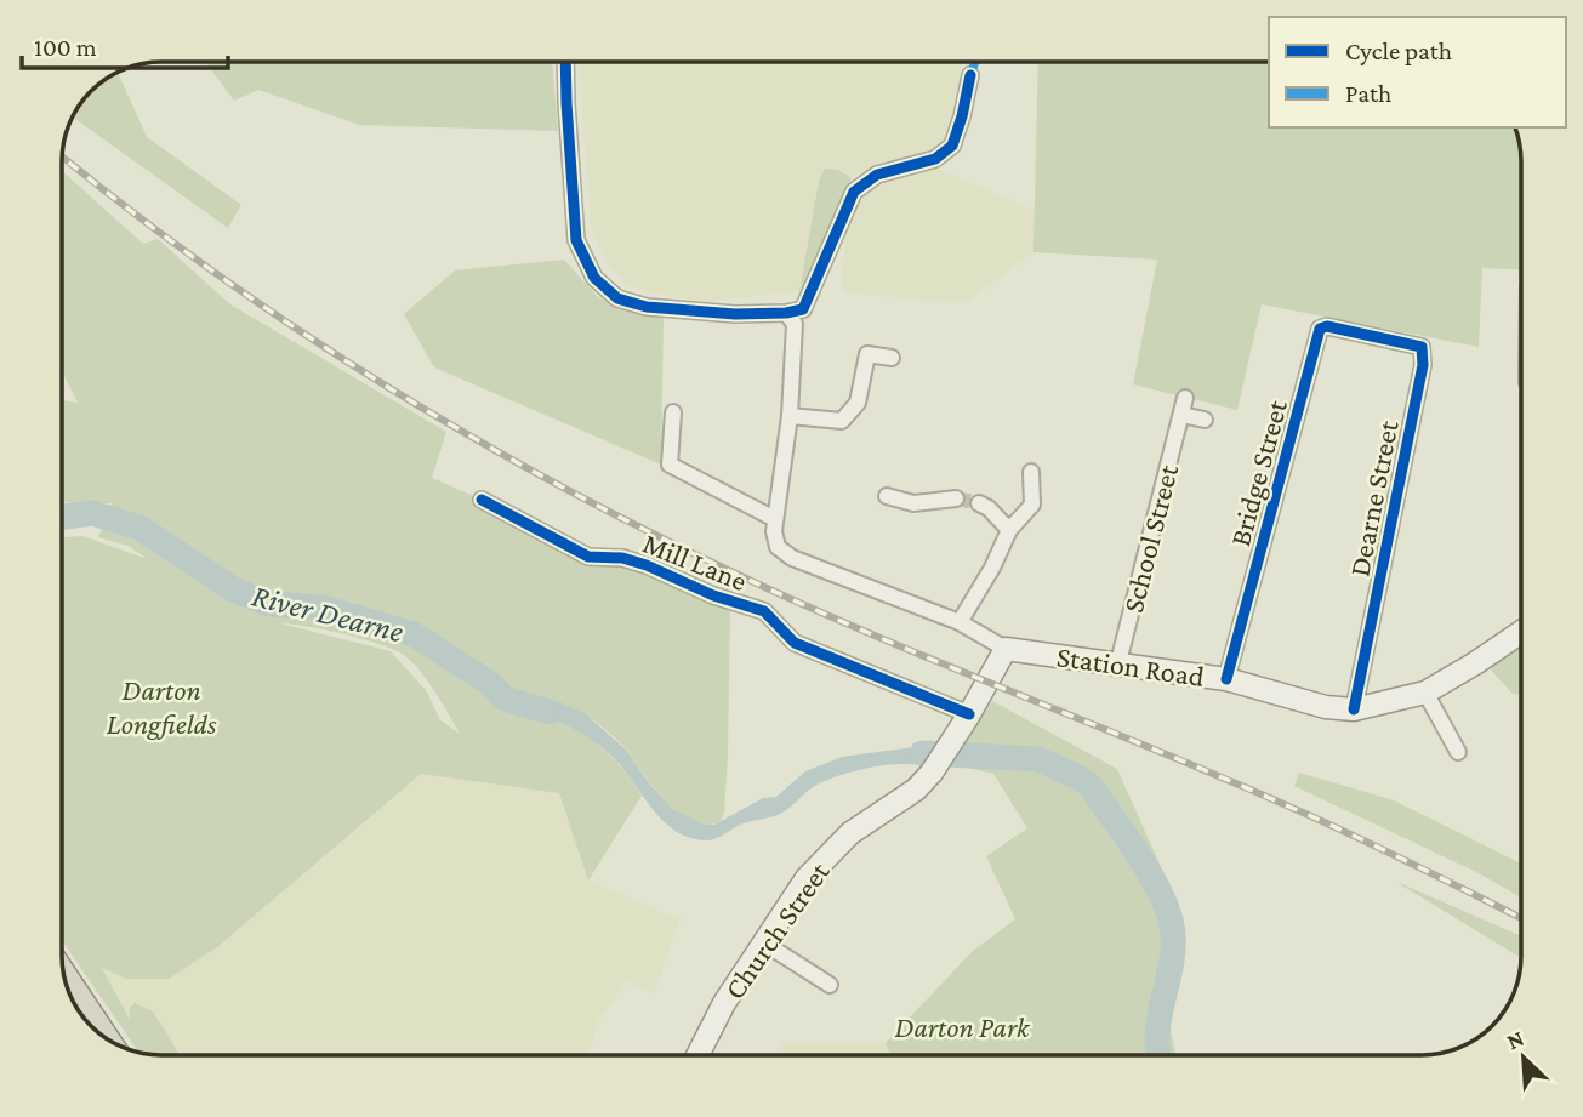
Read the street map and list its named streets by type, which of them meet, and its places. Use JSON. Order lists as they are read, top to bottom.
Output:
{
  "streets": {
    "main road": ["Station Road", "Church Street"],
    "street": [
      "Bridge Street",
      "Dearne Street",
      "School Street",
      "Mill Lane"
    ]
  },
  "crossings": [
    ["Bridge Street", "Dearne Street"],
    ["Bridge Street", "Station Road"],
    ["Dearne Street", "Station Road"],
    ["School Street", "Station Road"],
    ["Mill Lane", "Church Street"],
    ["Station Road", "Church Street"]
  ],
  "water": ["River Dearne"],
  "parks": ["Darton Longfields", "Darton Park"],
  "legend": ["Cycle path", "Path"],
  "scale_bar": "100 m",
  "north": "top left"
}
